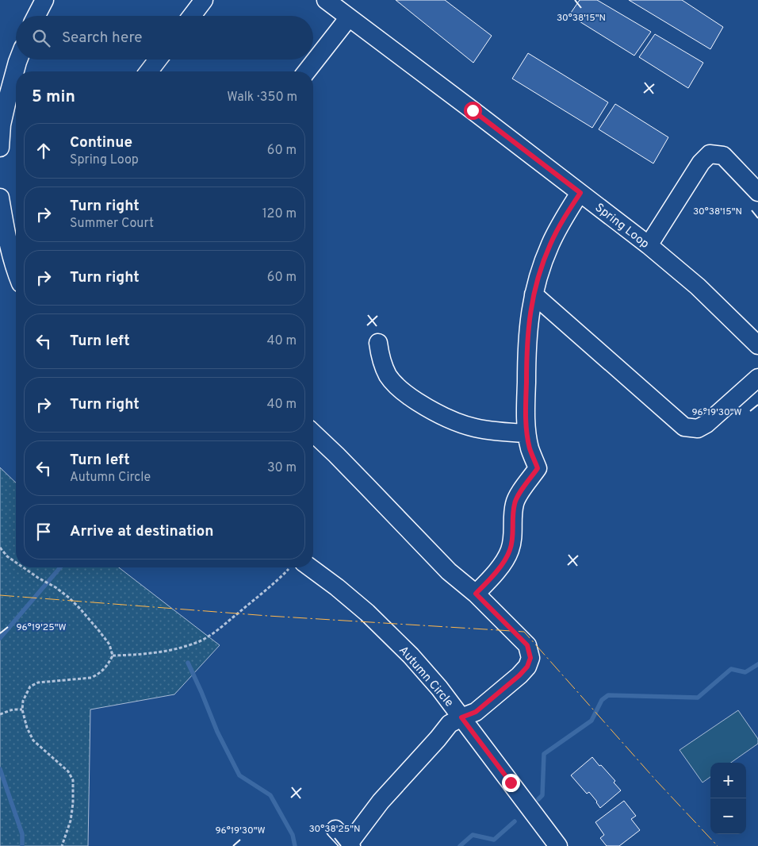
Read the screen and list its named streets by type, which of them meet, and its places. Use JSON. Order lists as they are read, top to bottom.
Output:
{
  "streets": {
    "street": ["Spring Loop", "Autumn Circle"]
  },
  "page": {
    "search": "Search here",
    "heading": ["5 min", "Walk · 350 m"],
    "list": [
      ["Continue", "Spring Loop", "60 m"],
      ["Turn right", "Summer Court", "120 m"],
      ["Turn right", "60 m"],
      ["Turn left", "40 m"],
      ["Turn right", "40 m"],
      ["Turn left", "Autumn Circle", "30 m"],
      "Arrive at destination"
    ],
    "map_buttons": ["+", "−"]
  },
  "coordinates": [
    "30°38'15\"N",
    "96°19'30\"W",
    "96°19'25\"W",
    "30°38'25\"N"
  ]
}
